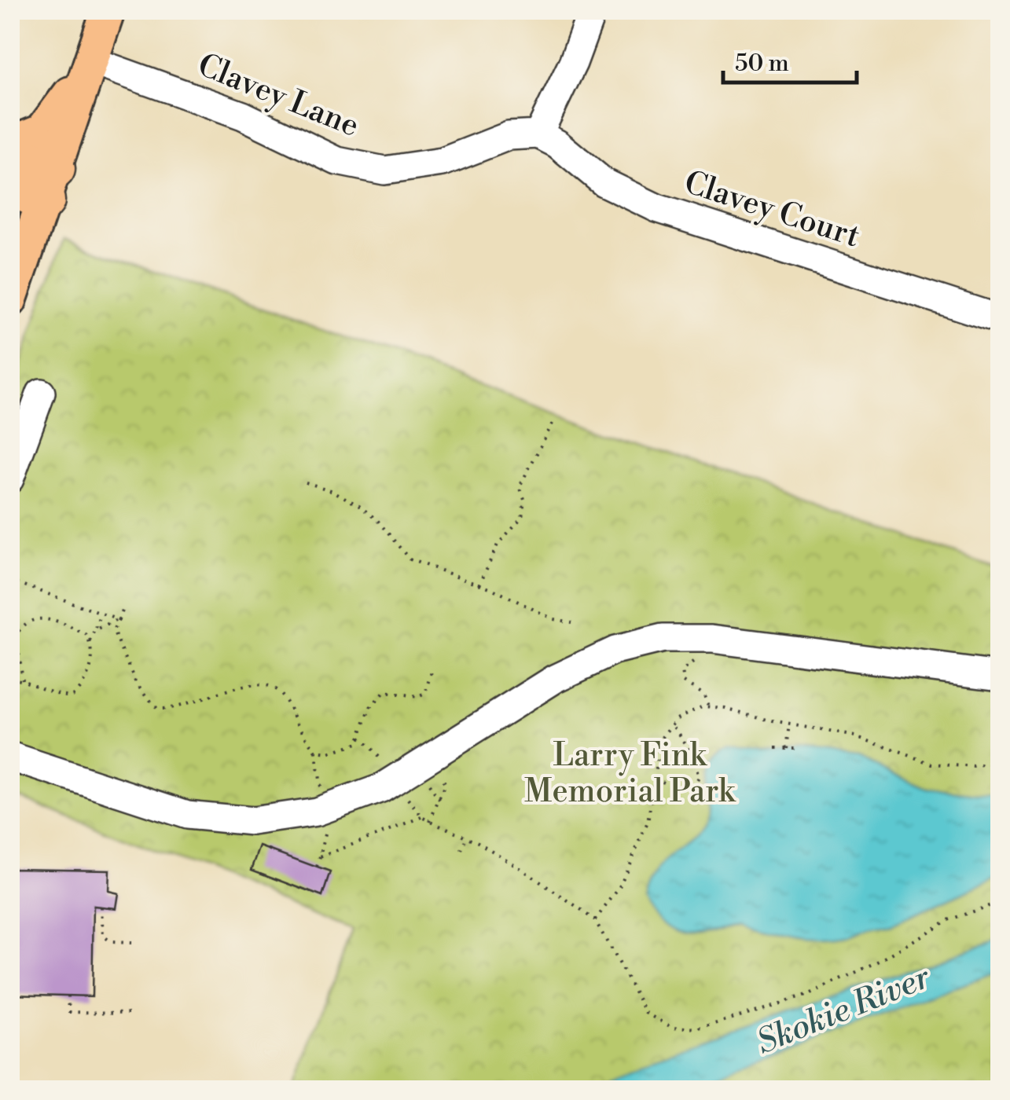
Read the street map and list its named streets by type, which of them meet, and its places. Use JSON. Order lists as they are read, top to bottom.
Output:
{
  "streets": {
    "street": ["Clavey Lane", "Clavey Court"]
  },
  "crossings": [
    ["Clavey Lane", "Clavey Court"]
  ],
  "water": ["Skokie River"],
  "parks": ["Larry Fink Memorial Park"],
  "scale_bar": "50 m"
}
